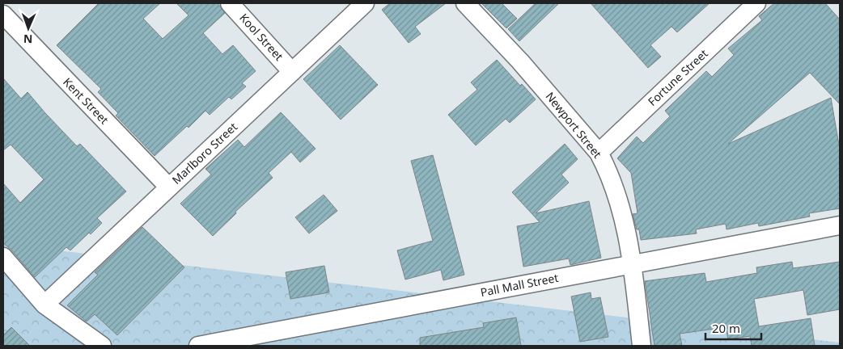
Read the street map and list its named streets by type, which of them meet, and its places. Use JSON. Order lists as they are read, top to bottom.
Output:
{
  "streets": {
    "street": [
      "Kool Street",
      "Fortune Street",
      "Kent Street",
      "Newport Street",
      "Marlboro Street",
      "Pall Mall Street"
    ]
  },
  "crossings": [
    ["Kool Street", "Marlboro Street"],
    ["Fortune Street", "Newport Street"],
    ["Kent Street", "Marlboro Street"],
    ["Newport Street", "Pall Mall Street"]
  ],
  "scale_bar": "20 m",
  "north": "bottom"
}
